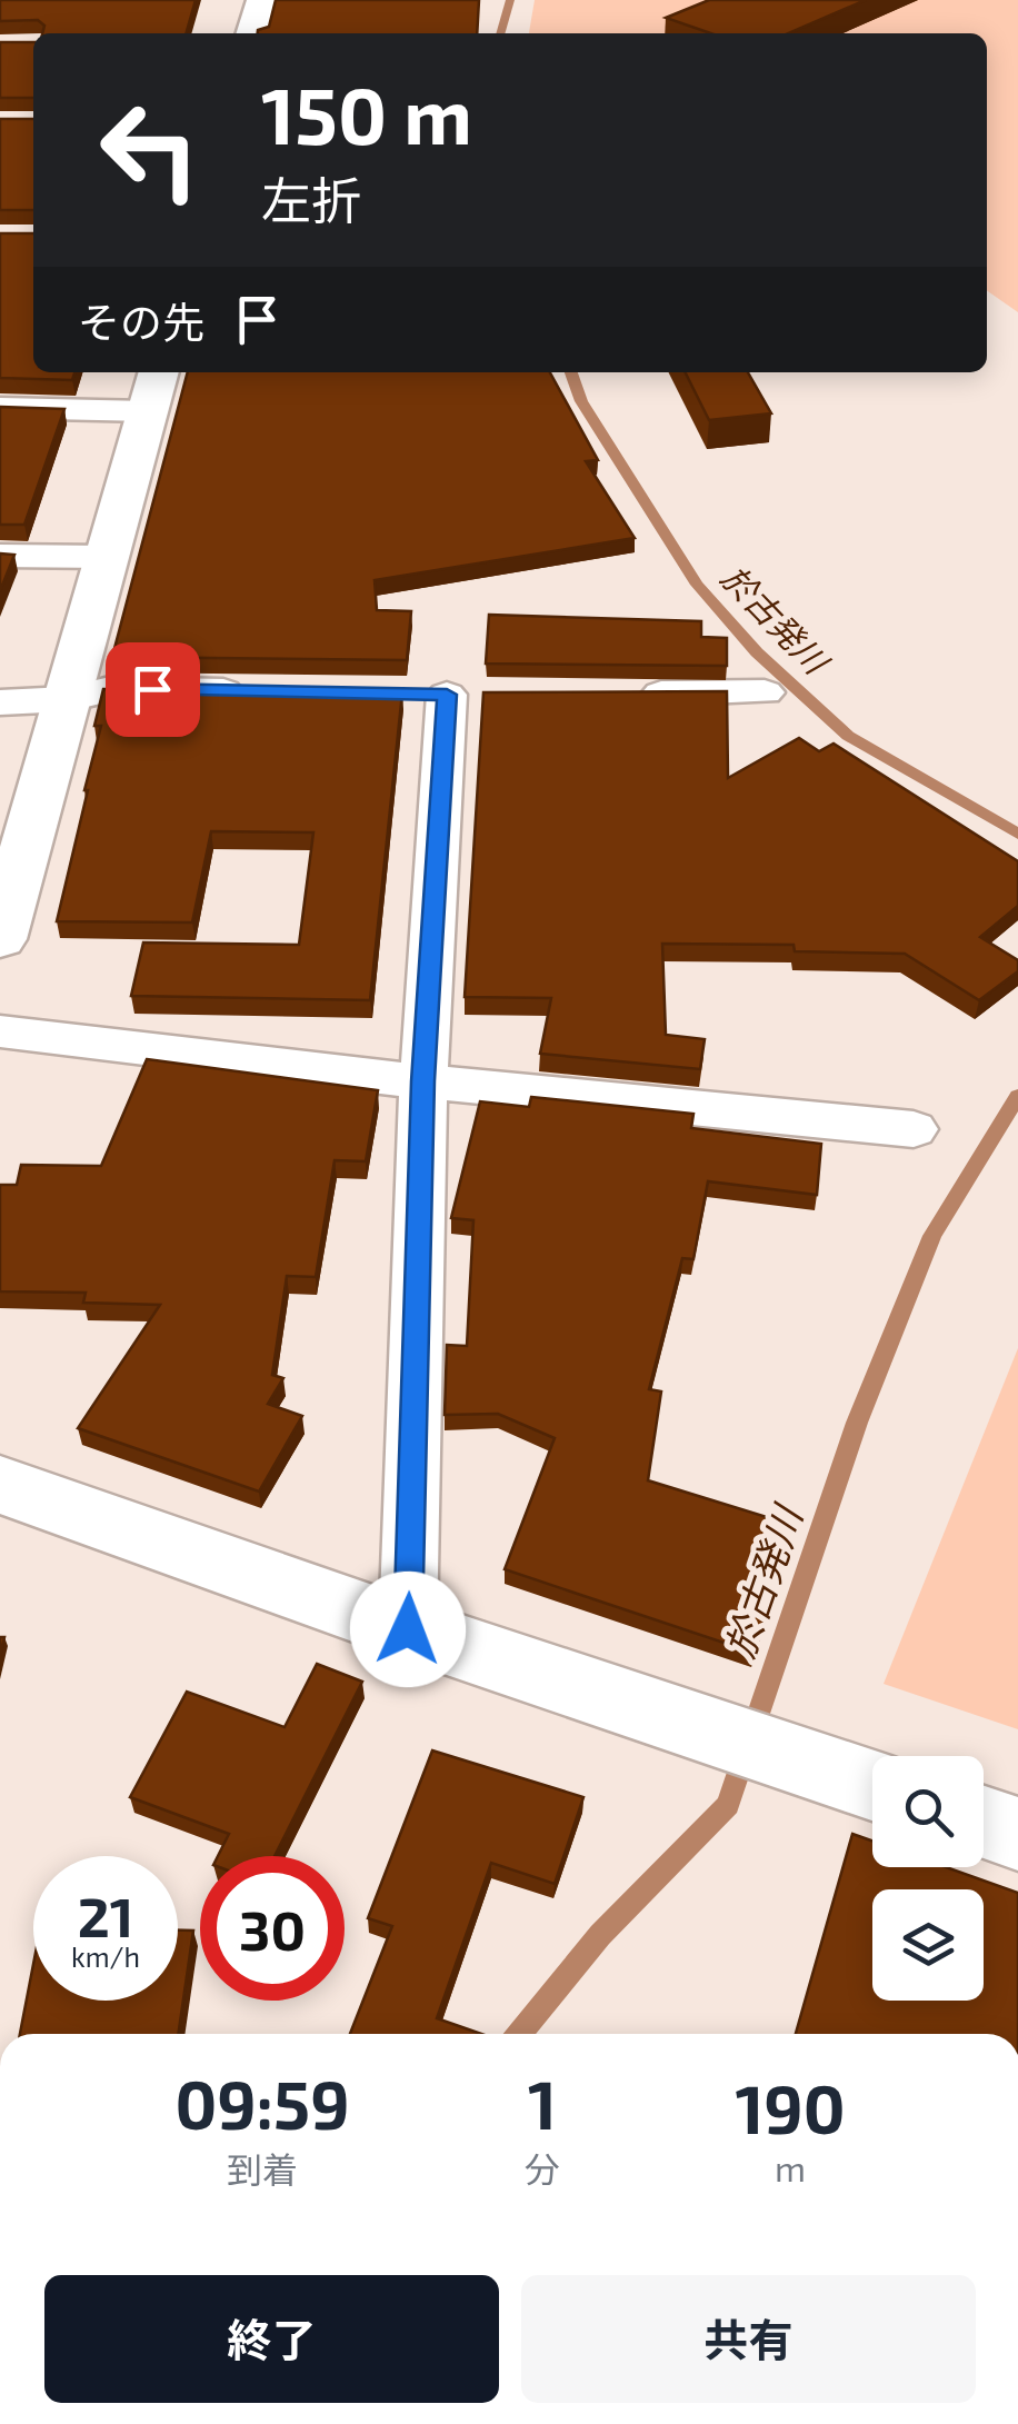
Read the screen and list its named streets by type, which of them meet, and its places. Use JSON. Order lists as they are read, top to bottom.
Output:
{
  "water": ["於古発川"],
  "page": {
    "turn": ["150 m", "左折"],
    "then": "その先",
    "speed": "21 km/h",
    "limit": "30",
    "eta": [
      "09:59",
      "到着",
      "1",
      "分",
      "190",
      "m"
    ],
    "buttons": ["終了", "共有"]
  }
}
